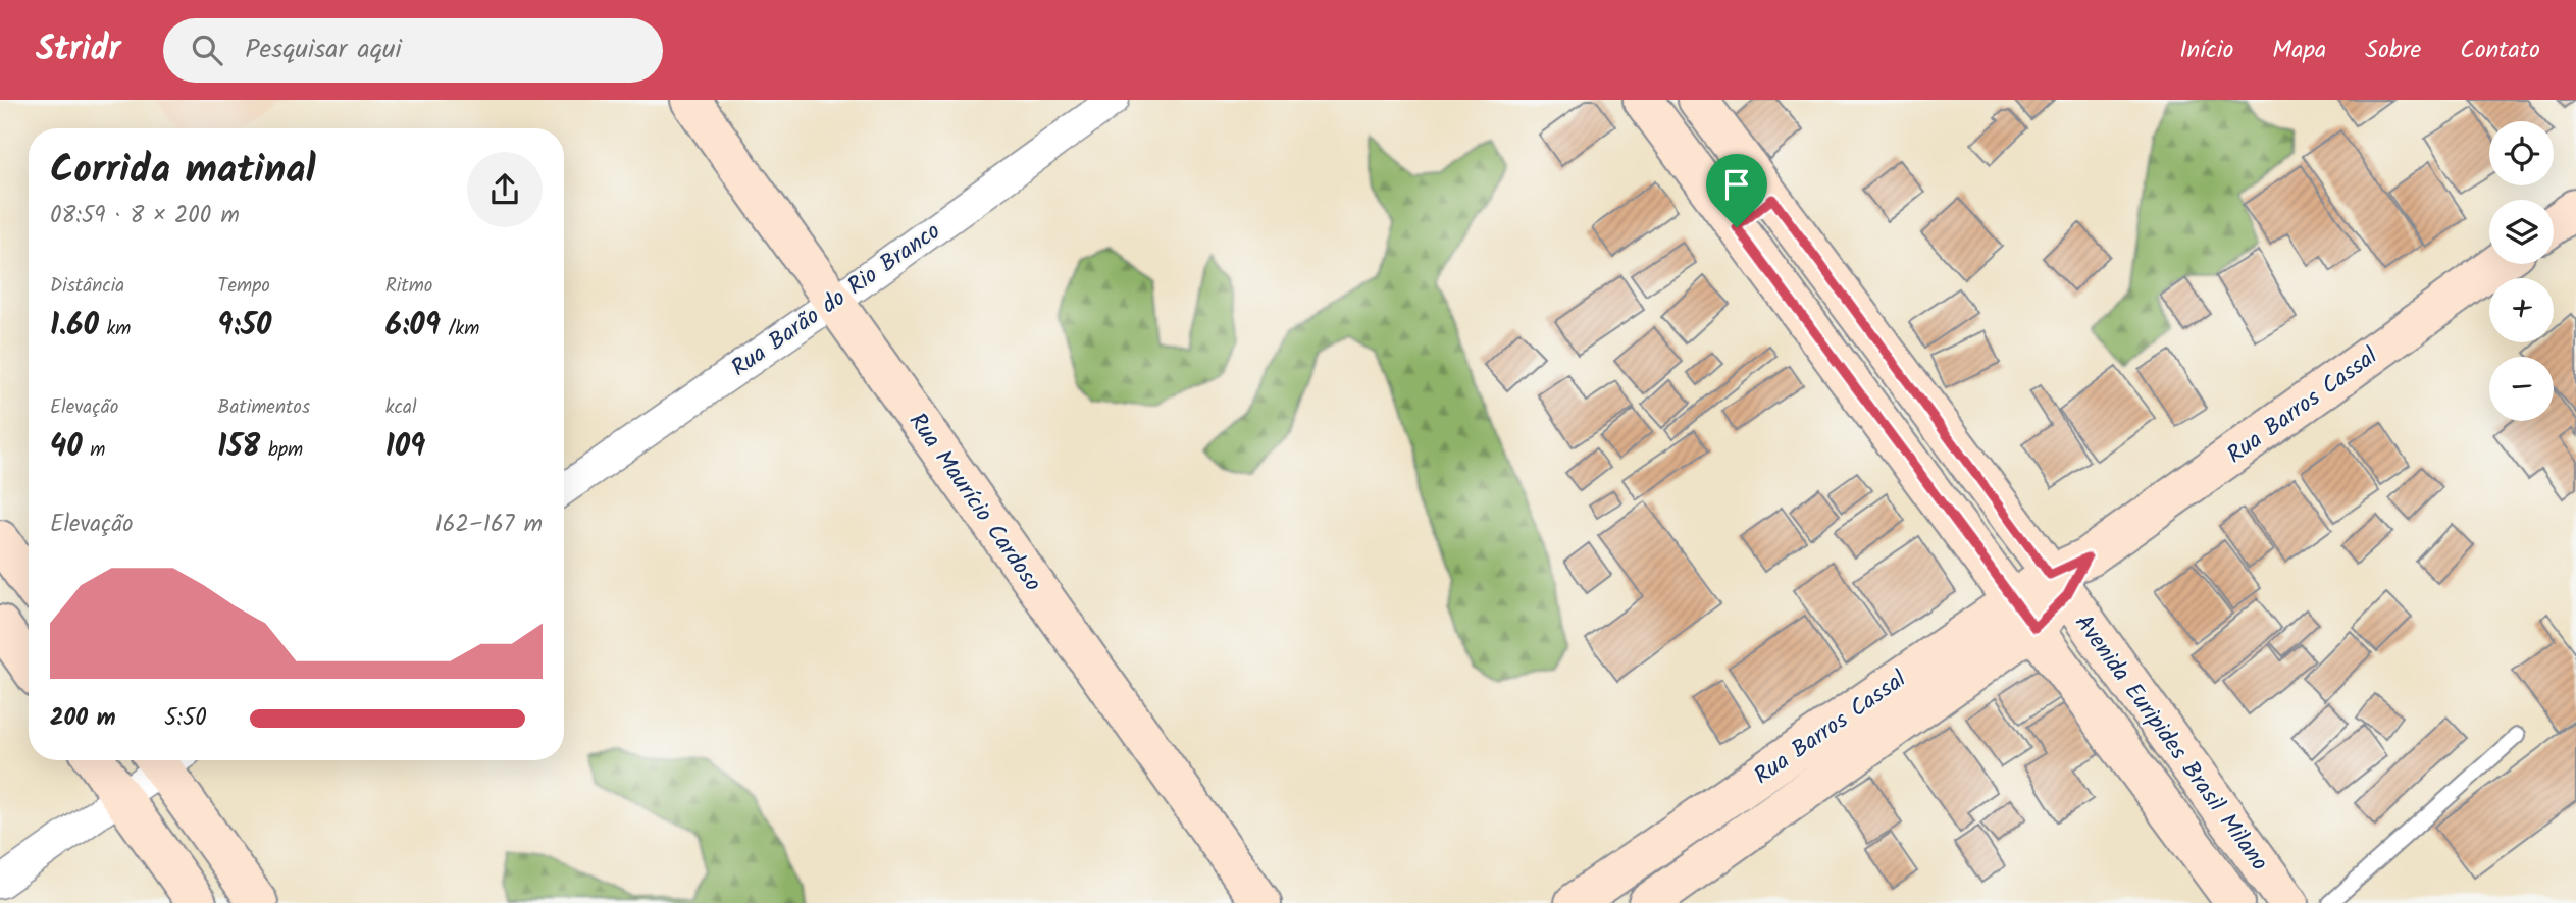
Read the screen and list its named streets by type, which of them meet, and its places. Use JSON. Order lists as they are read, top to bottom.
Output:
{
  "streets": {
    "street": [
      "Rua Barão do Rio Branco",
      "Rua Barros Cassal",
      "Rua Maurício Cardoso",
      "Avenida Euripides Brasil Milano"
    ]
  },
  "crossings": [
    ["Rua Barão do Rio Branco", "Rua Maurício Cardoso"],
    ["Rua Barros Cassal", "Avenida Euripides Brasil Milano"]
  ],
  "page": {
    "header": "Stridr",
    "search": "Pesquisar aqui",
    "nav": [
      "Início",
      "Mapa",
      "Sobre",
      "Contato"
    ],
    "map_buttons": ["+", "−"],
    "heading": ["Corrida matinal", "08:59 · 8 × 200 m"],
    "stats": [
      ["Distância", "1.60 km"],
      ["Tempo", "9:50"],
      ["Ritmo", "6:09 /km"],
      ["Elevação", "40 m"],
      ["Batimentos", "158 bpm"],
      ["kcal", "109"]
    ],
    "chart": ["Elevação", "162–167 m"],
    "list": [
      {
        "name": "200 m",
        "note": "5:50"
      }
    ]
  }
}
